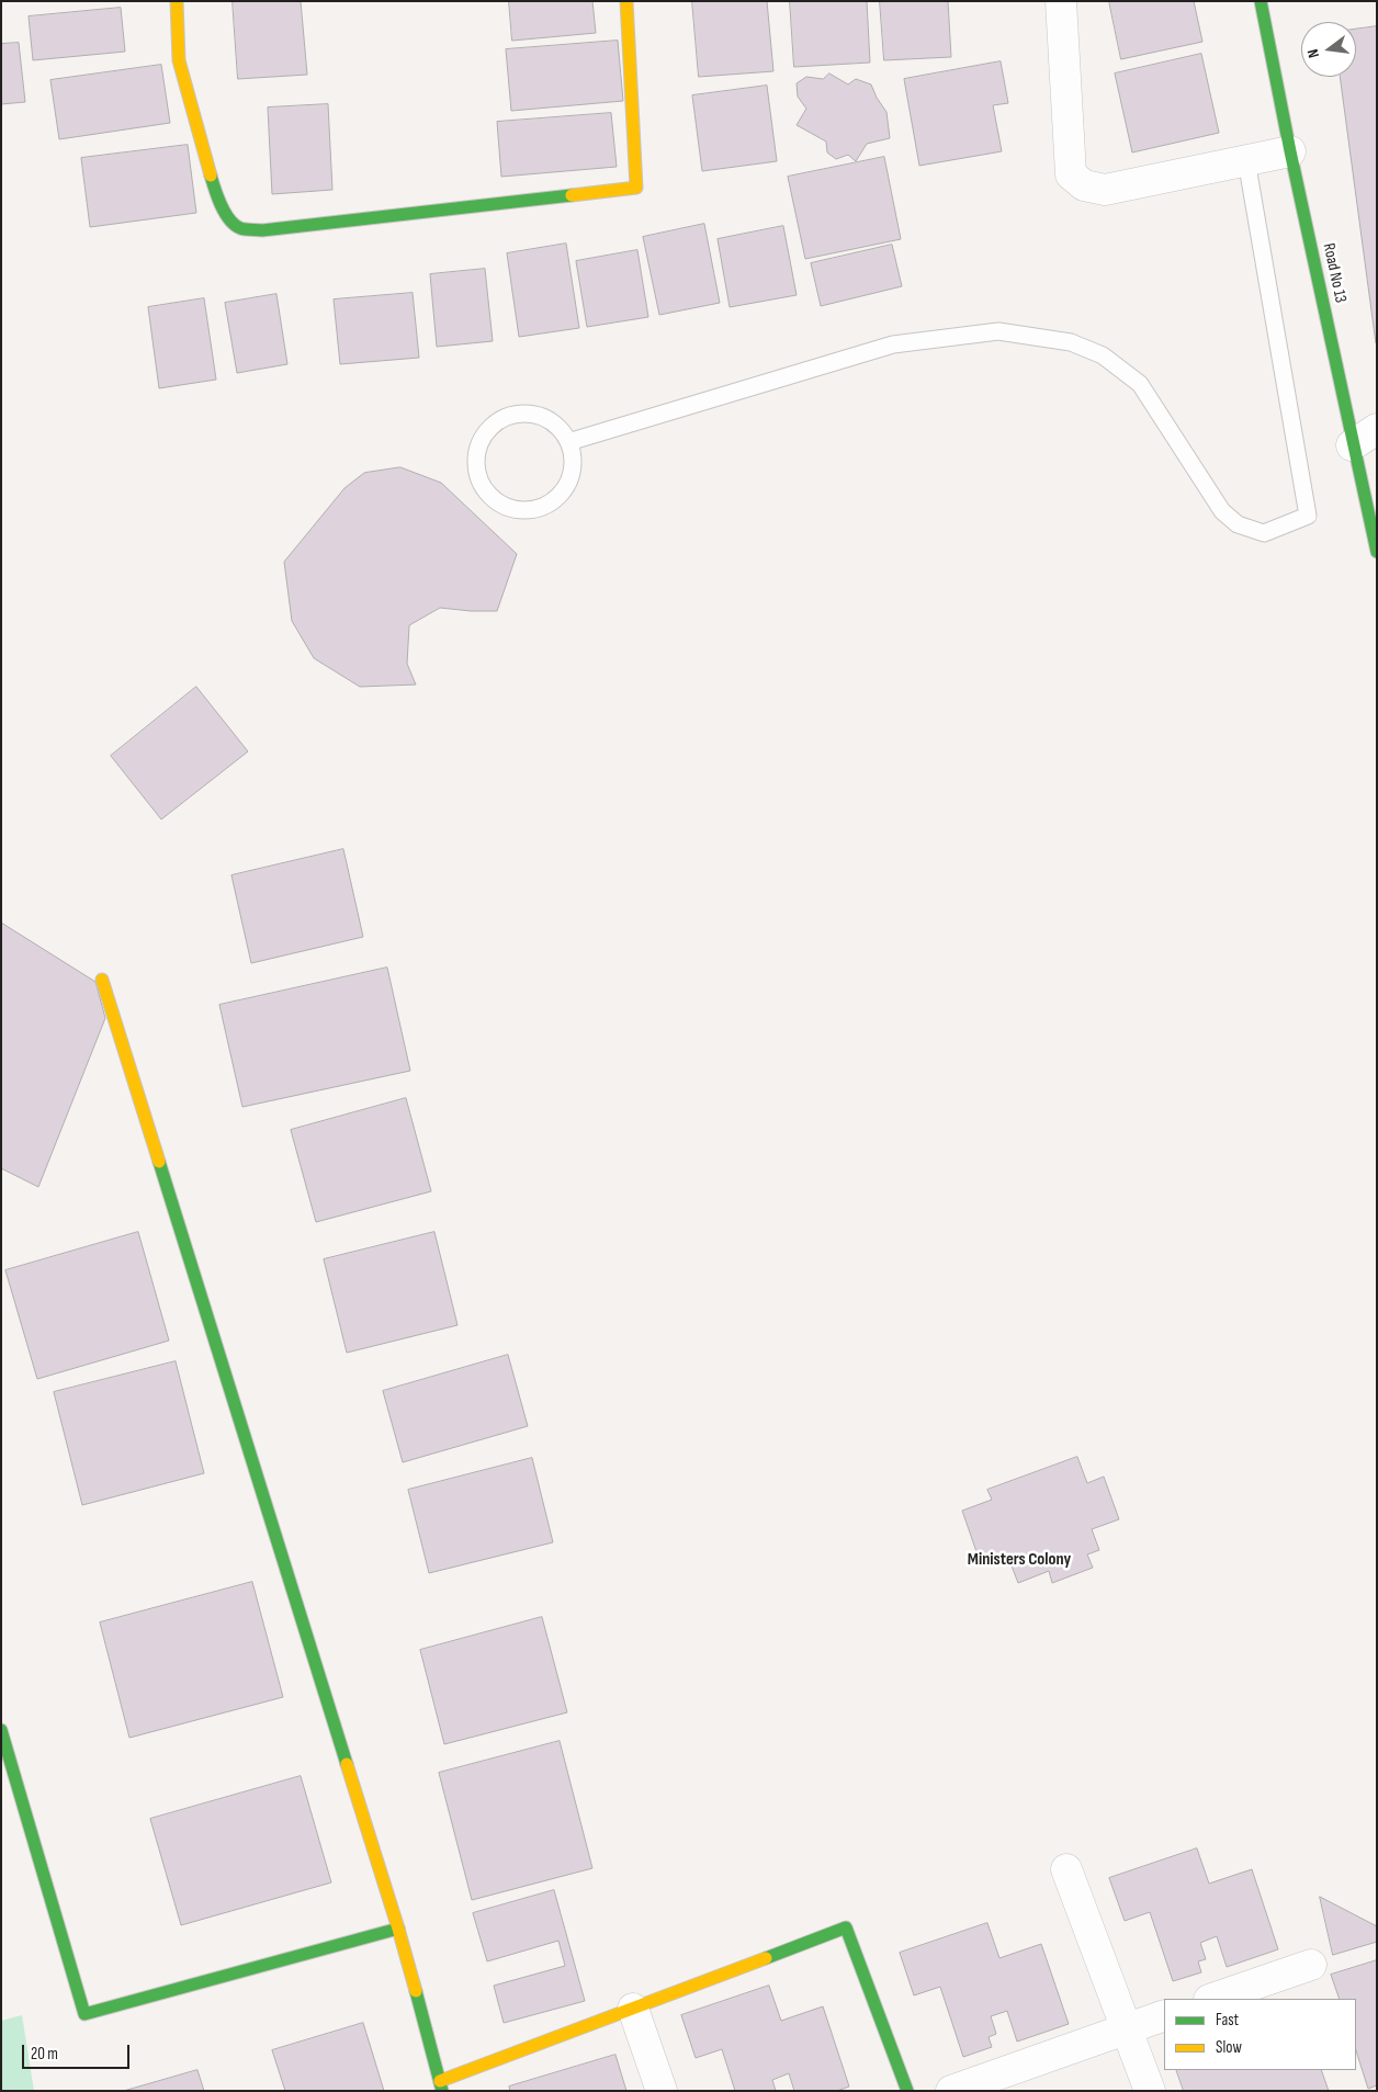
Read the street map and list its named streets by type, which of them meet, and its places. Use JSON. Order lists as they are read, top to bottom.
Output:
{
  "streets": {
    "street": ["Road No 13"]
  },
  "districts": ["Ministers Colony"],
  "legend": ["Fast", "Slow"],
  "scale_bar": "20 m",
  "north": "left"
}
